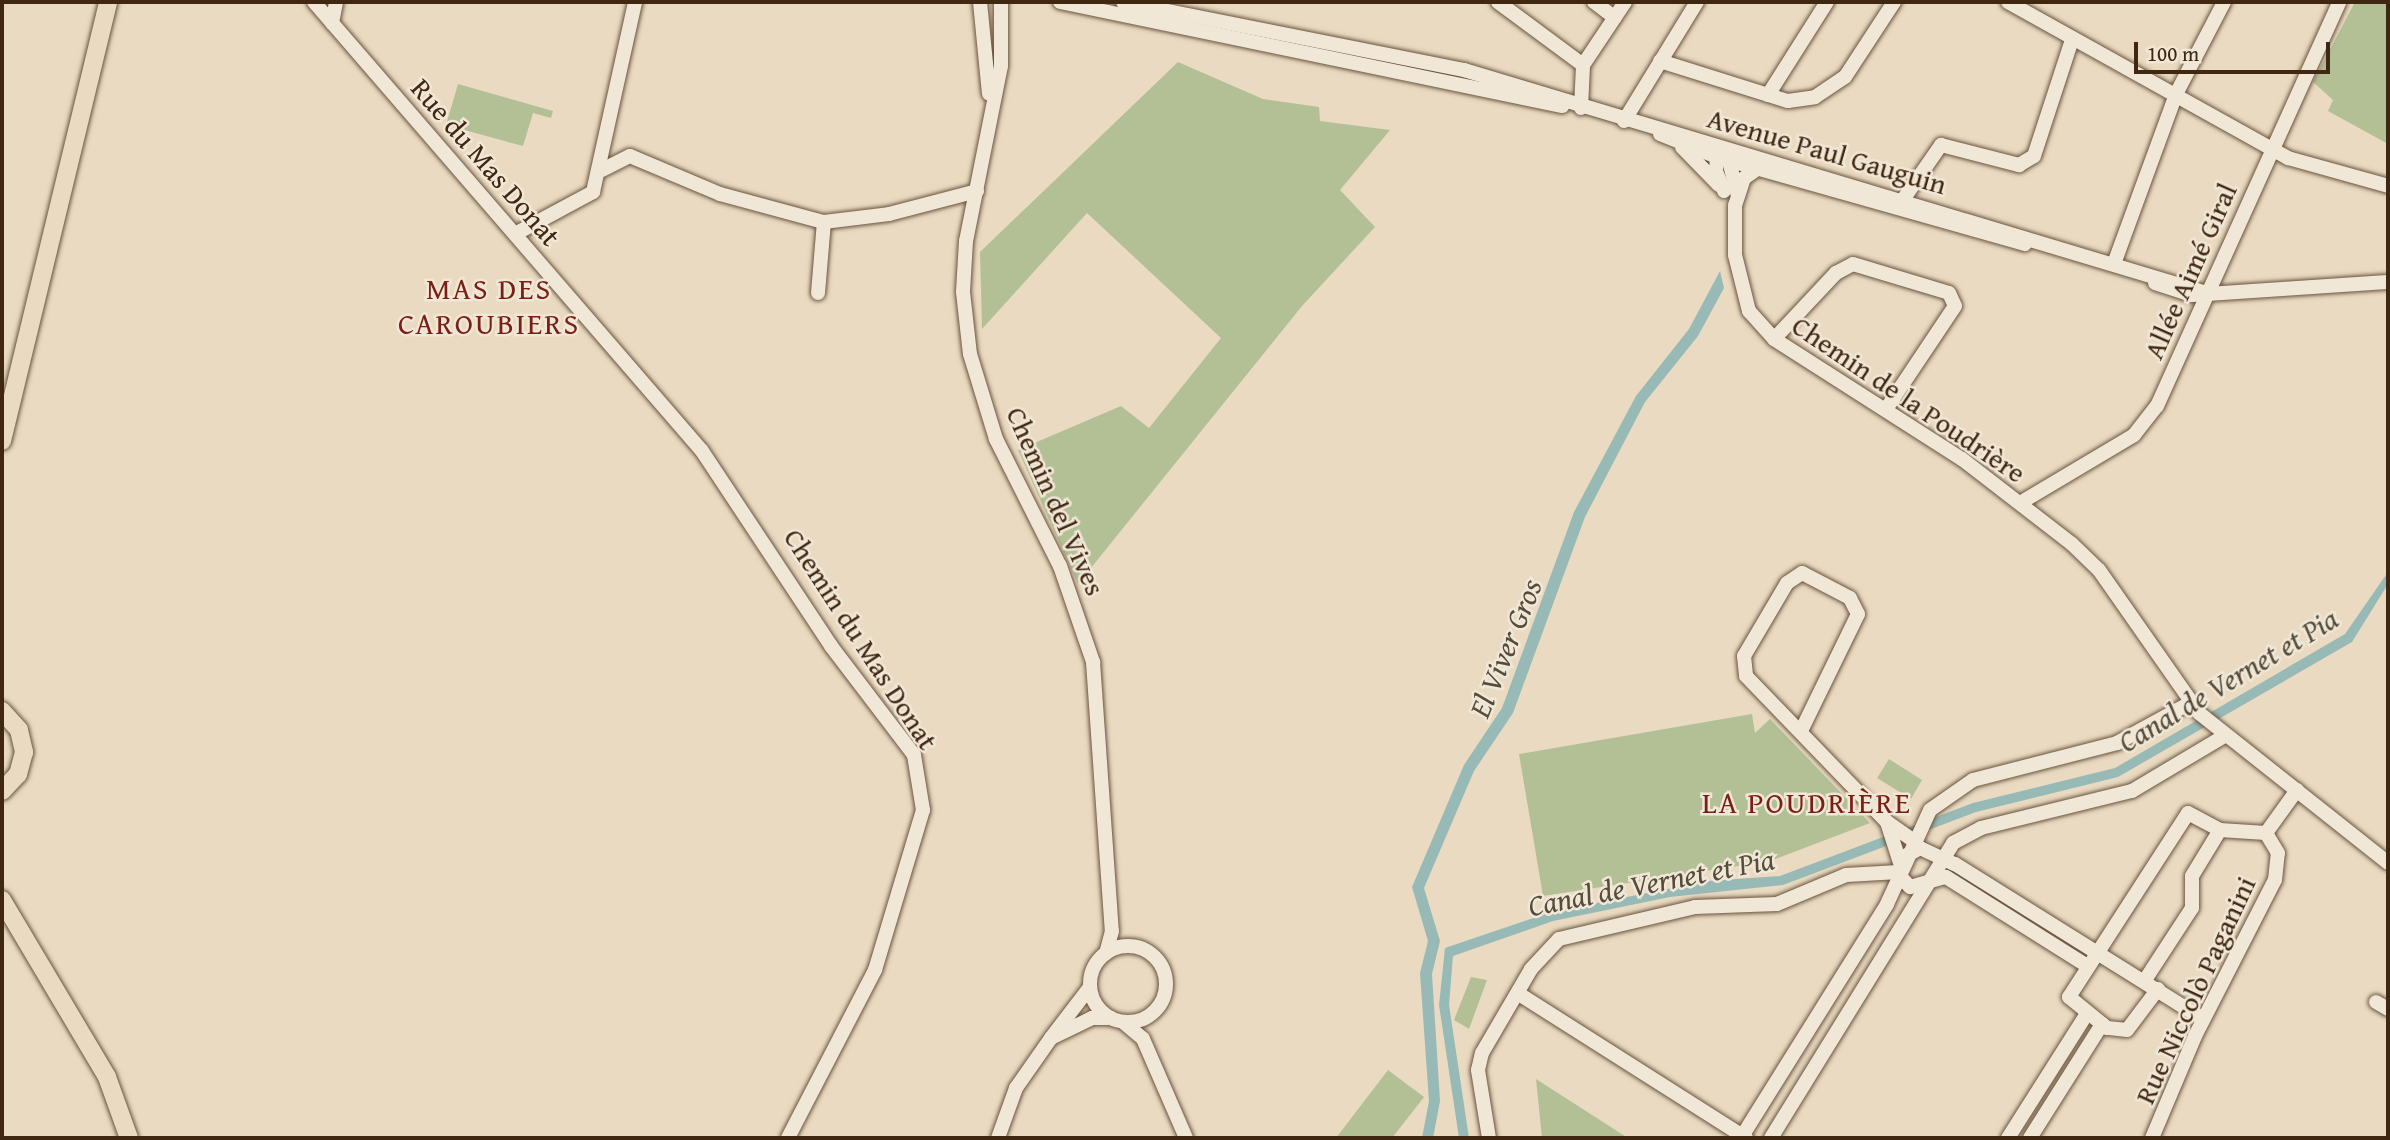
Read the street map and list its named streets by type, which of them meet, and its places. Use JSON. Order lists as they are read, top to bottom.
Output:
{
  "streets": {
    "street": [
      "Avenue Paul Gauguin",
      "Rue du Mas Donat",
      "Allée Aimé Giral",
      "Chemin de la Poudrière",
      "Chemin del Vives",
      "Chemin du Mas Donat",
      "Rue Niccolò Paganini"
    ]
  },
  "crossings": [
    ["Avenue Paul Gauguin", "Allée Aimé Giral"],
    ["Avenue Paul Gauguin", "Chemin de la Poudrière"],
    ["Rue du Mas Donat", "Chemin du Mas Donat"],
    ["Allée Aimé Giral", "Chemin de la Poudrière"]
  ],
  "districts": ["MAS DES CAROUBIERS", "LA POUDRIÈRE"],
  "water": ["El Viver Gros", "Canal de Vernet et Pia"],
  "scale_bar": "100 m"
}
